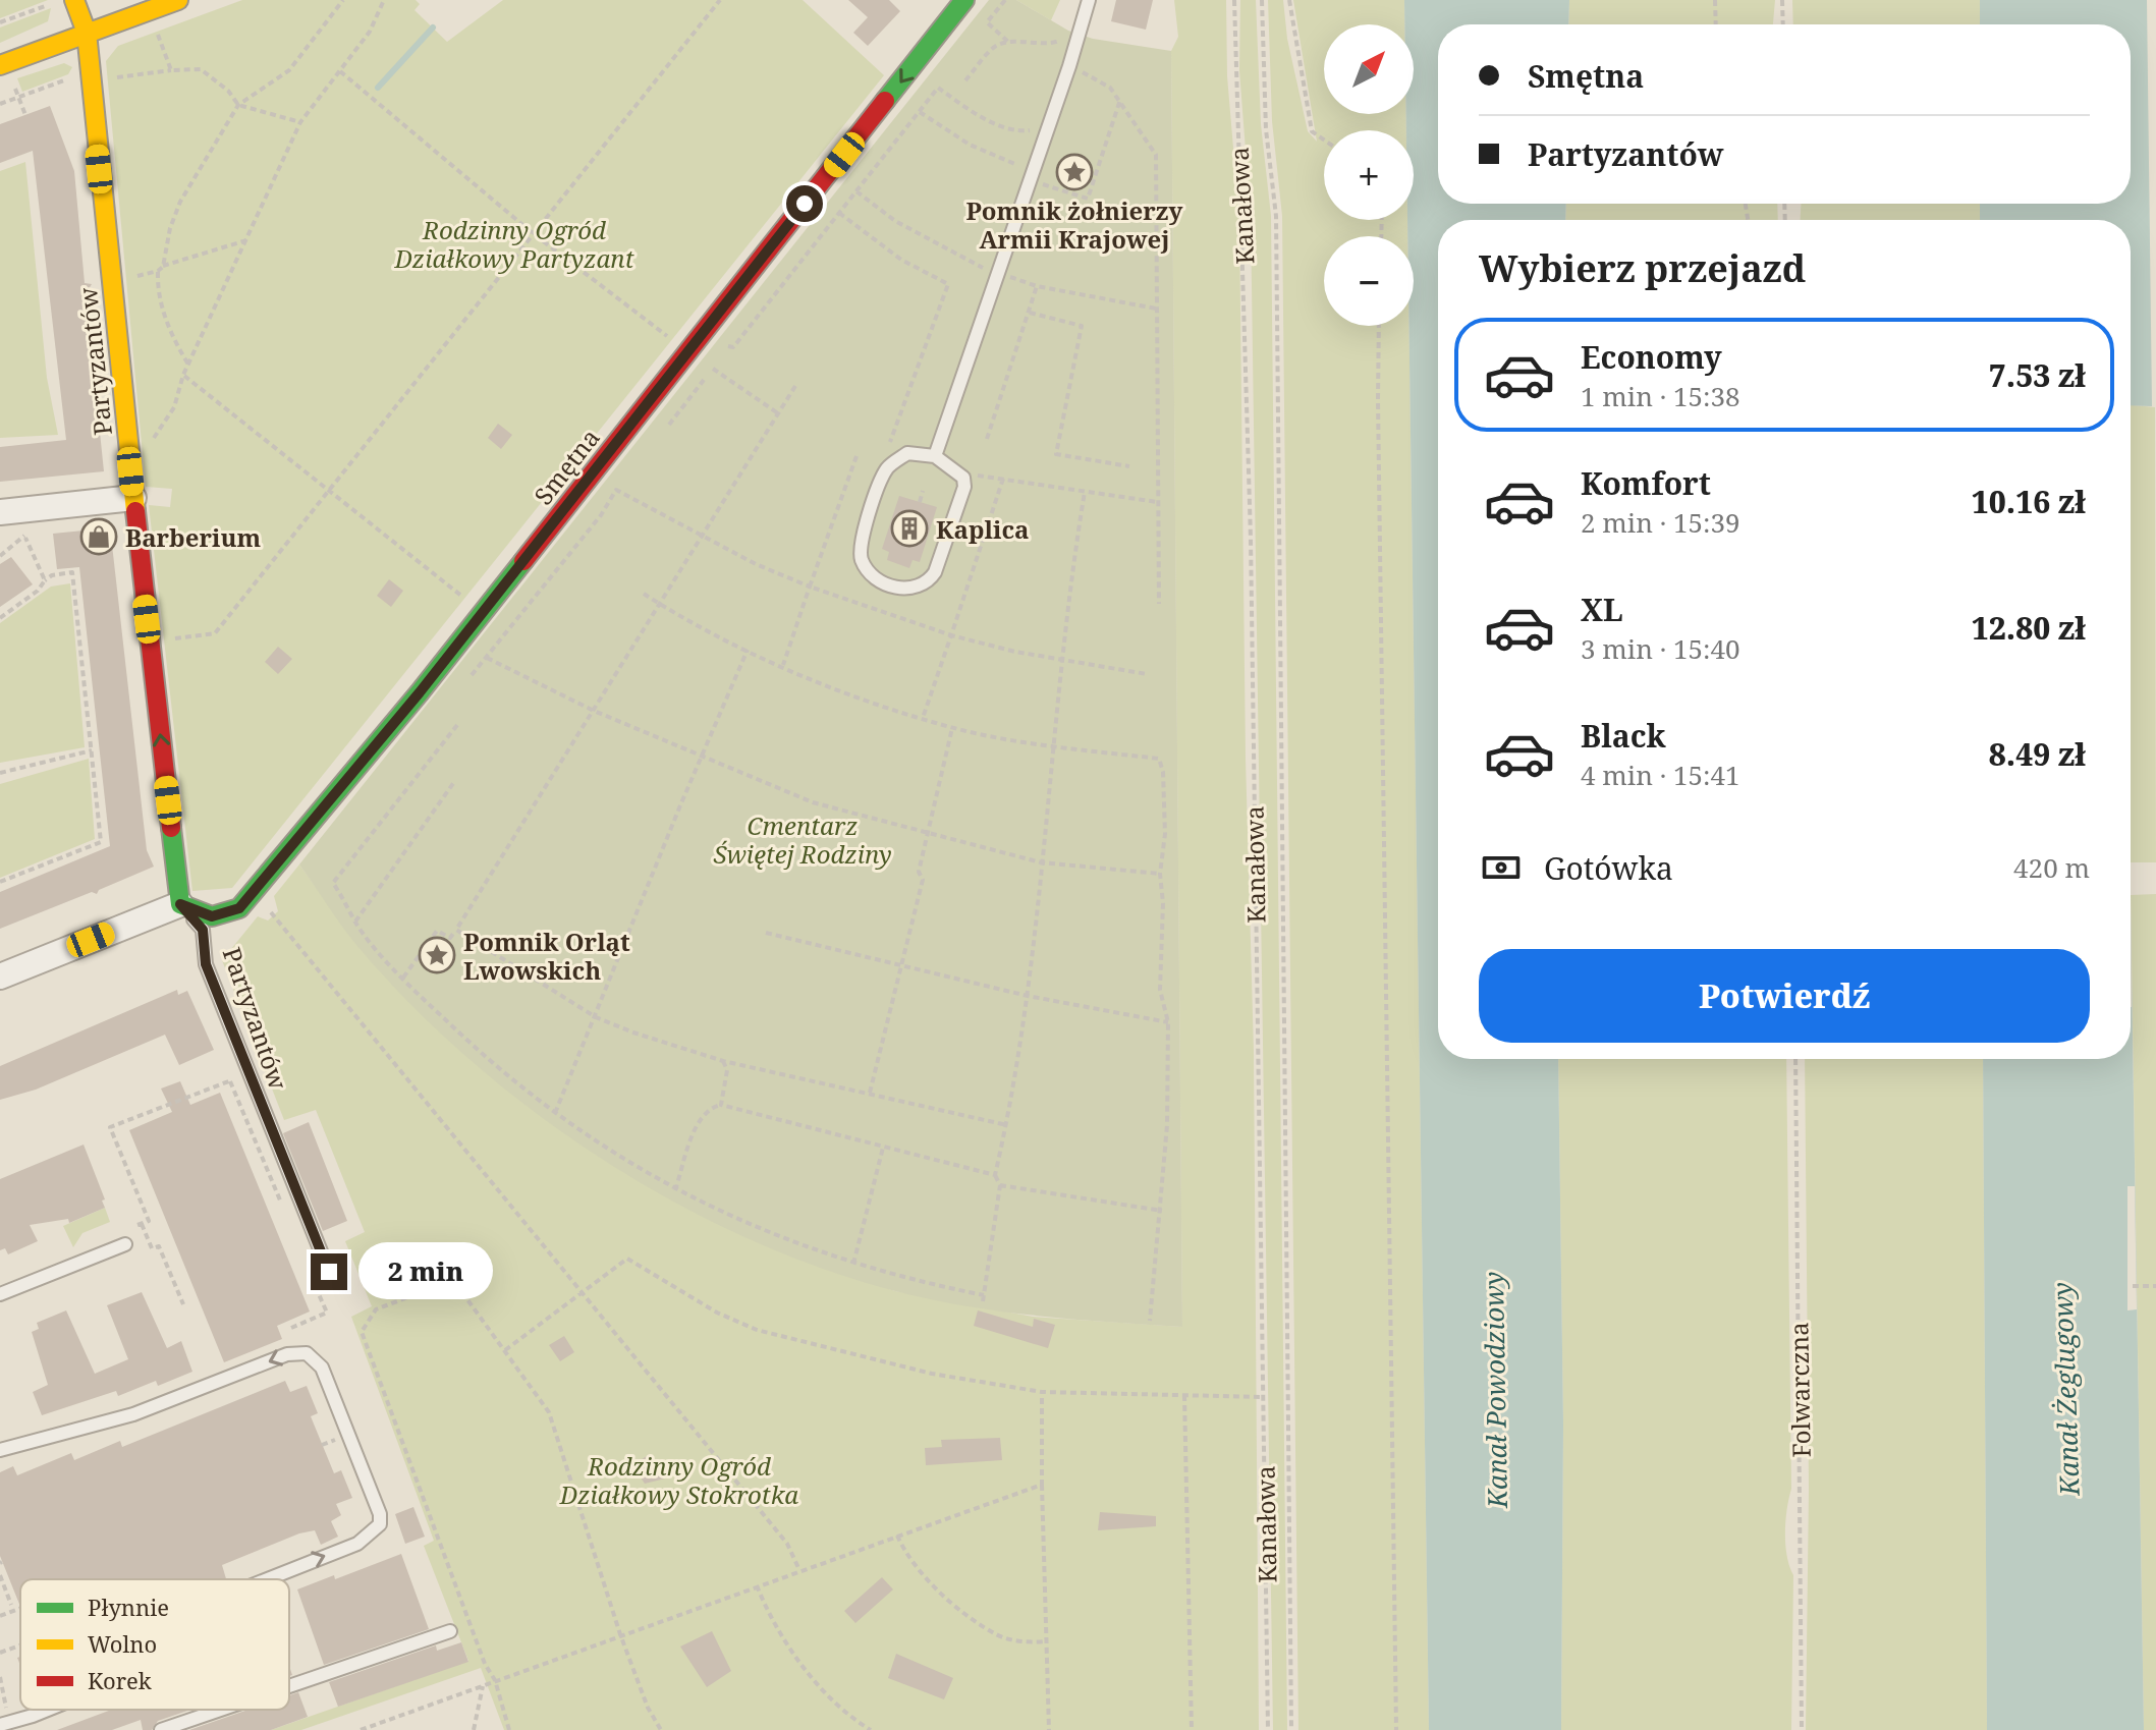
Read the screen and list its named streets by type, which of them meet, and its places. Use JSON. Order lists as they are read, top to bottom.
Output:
{
  "streets": {
    "street": ["Partyzantów", "Smętna"],
    "path": ["Kanałowa", "Folwarczna"]
  },
  "crossings": [
    ["Partyzantów", "Smętna"]
  ],
  "one_way": ["Smętna"],
  "water": ["Kanał Żeglugowy", "Kanał Powodziowy"],
  "parks": ["Rodzinny Ogród Działkowy Partyzant", "Cmentarz Świętej Rodziny", "Rodzinny Ogród Działkowy Stokrotka"],
  "places": {
    "place": ["Pomnik żołnierzy Armii Krajowej", "Pomnik Orląt Lwowskich"],
    "building": ["Kaplica"],
    "shop": ["Barberium"]
  },
  "legend": ["Płynnie", "Wolno", "Korek"],
  "north": "top right",
  "page": {
    "map_buttons": ["+", "−"],
    "banner": ["Smętna", "Partyzantów"],
    "heading": "Wybierz przejazd",
    "list": [
      {
        "name": "Economy",
        "note": "1 min · 15:38",
        "value": "7.53 zł"
      },
      {
        "name": "Komfort",
        "note": "2 min · 15:39",
        "value": "10.16 zł"
      },
      {
        "name": "XL",
        "note": "3 min · 15:40",
        "value": "12.80 zł"
      },
      {
        "name": "Black",
        "note": "4 min · 15:41",
        "value": "8.49 zł"
      }
    ],
    "pay": ["Gotówka", "420 m"],
    "buttons": "Potwierdź",
    "bubble": "2 min"
  }
}
